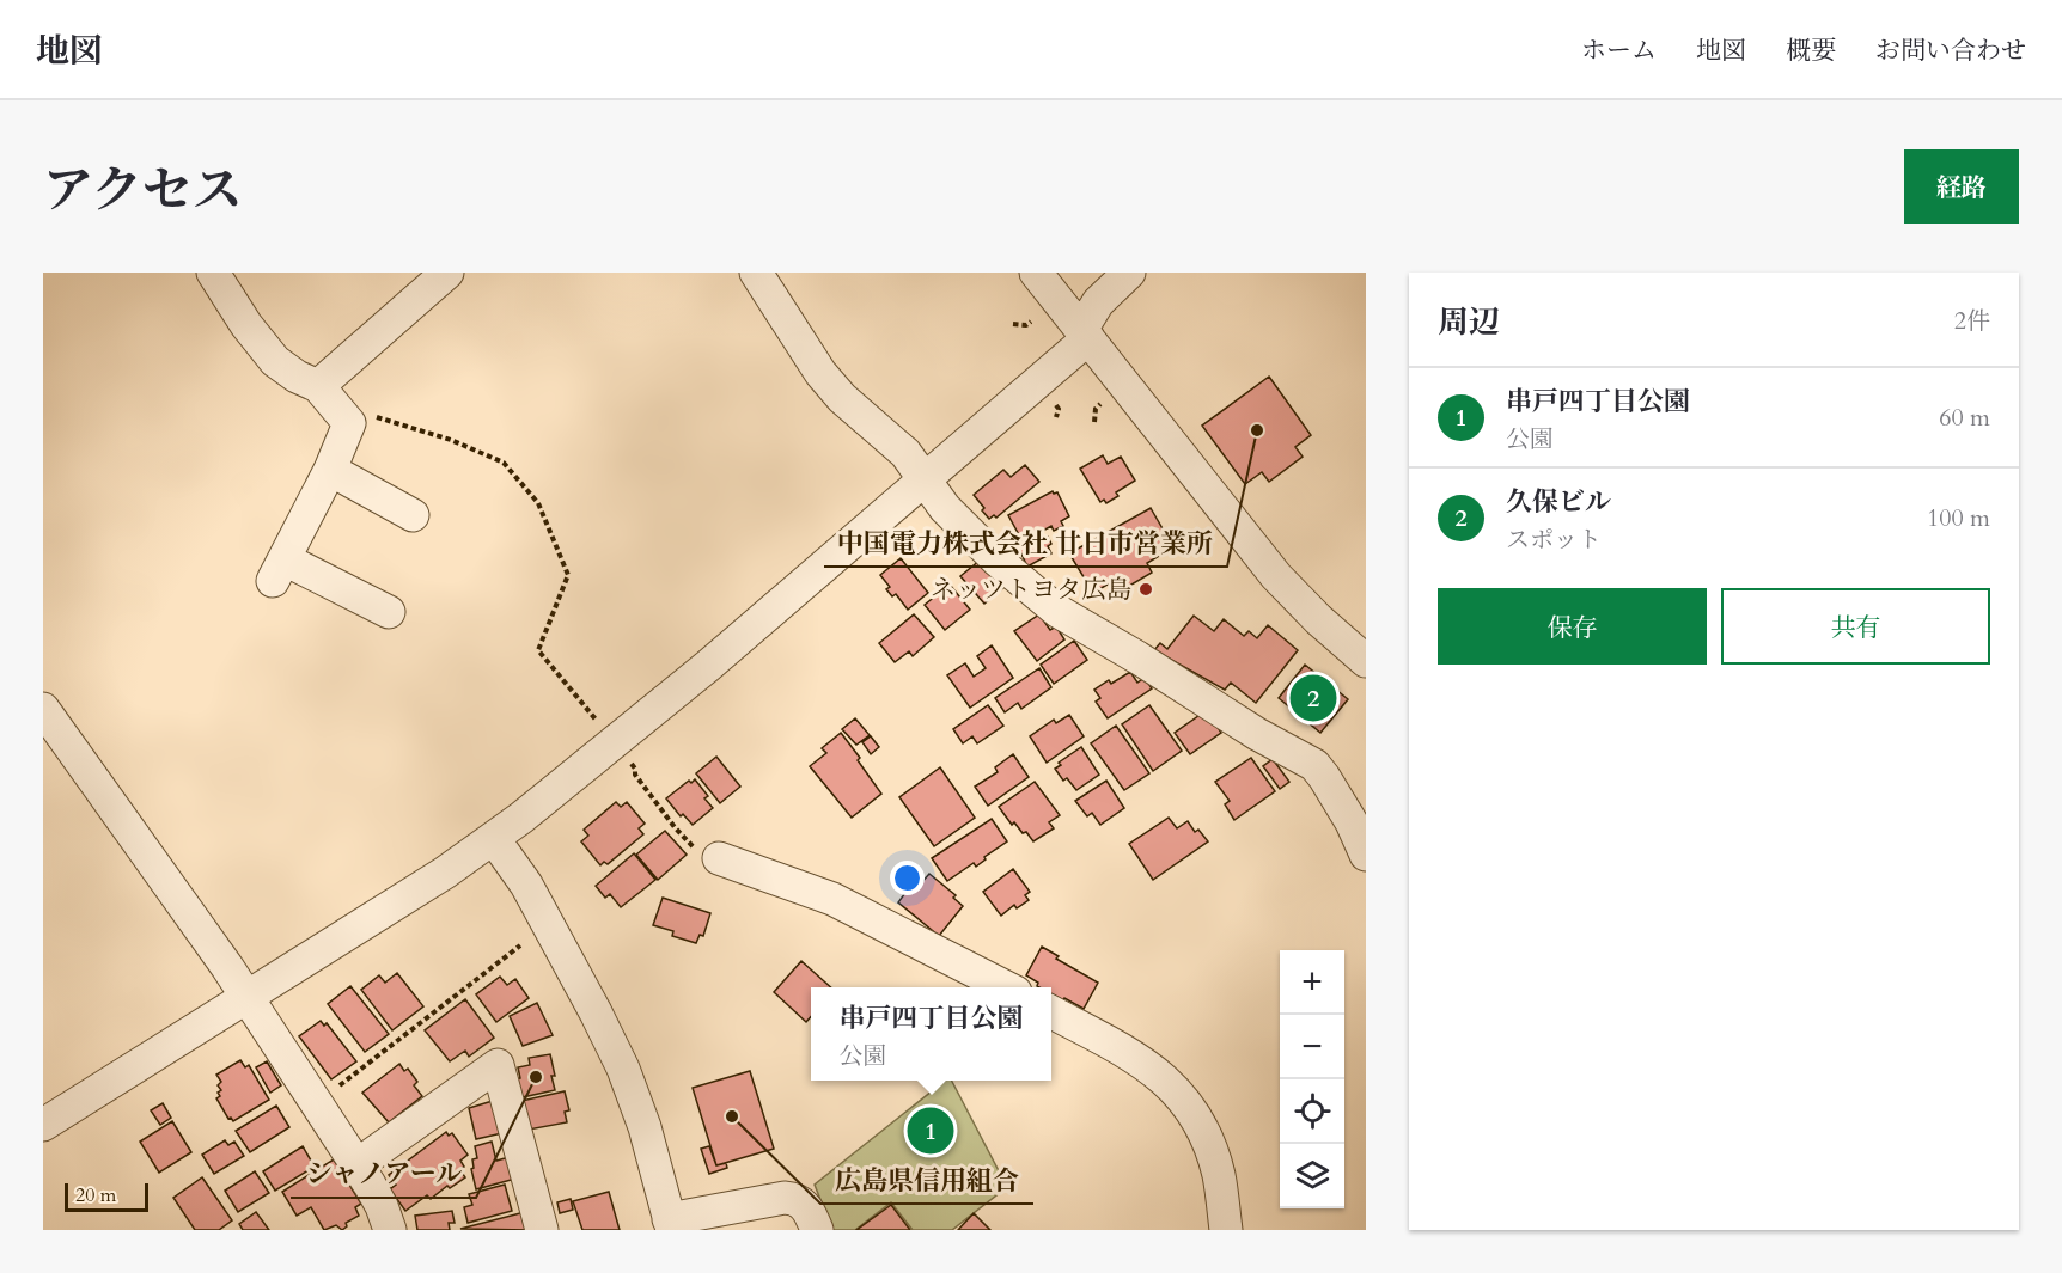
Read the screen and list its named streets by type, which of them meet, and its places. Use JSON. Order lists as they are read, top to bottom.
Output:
{
  "places": [
    "中国電力株式会社 廿日市営業所",
    "ネッツトヨタ広島",
    "シャノアール",
    "広島県信用組合"
  ],
  "scale_bar": "20 m",
  "page": {
    "header": "地図",
    "nav": [
      "ホーム",
      "地図",
      "概要",
      "お問い合わせ"
    ],
    "title": "アクセス",
    "buttons": [
      "経路",
      ["保存", "共有"]
    ],
    "heading": ["周辺", "2件"],
    "list": [
      {
        "mark": "1",
        "name": "串戸四丁目公園",
        "note": "公園",
        "value": "60 m"
      },
      {
        "mark": "2",
        "name": "久保ビル",
        "note": "スポット",
        "value": "100 m"
      }
    ],
    "pins": ["2", "1"],
    "map_buttons": ["+", "−"],
    "popup": ["串戸四丁目公園", "公園"],
    "scale": "20 m"
  }
}
